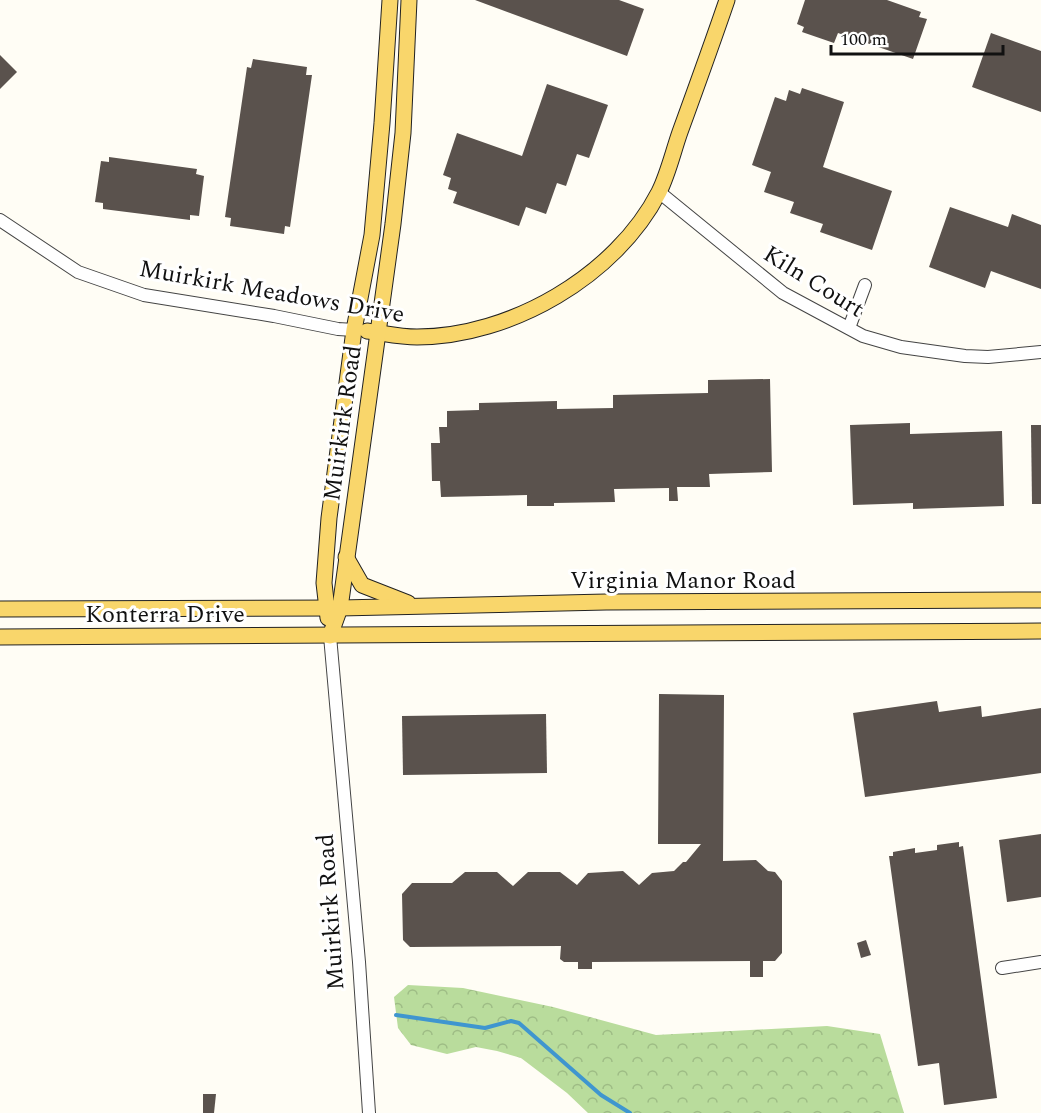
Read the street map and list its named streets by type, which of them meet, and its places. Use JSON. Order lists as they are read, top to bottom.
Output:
{
  "streets": {
    "main road": [
      "Muirkirk Meadows Drive",
      "Muirkirk Road",
      "Virginia Manor Road",
      "Konterra Drive"
    ],
    "street": ["Kiln Court"]
  },
  "crossings": [
    ["Kiln Court", "Muirkirk Meadows Drive"],
    ["Muirkirk Meadows Drive", "Muirkirk Road"],
    ["Muirkirk Road", "Virginia Manor Road"],
    ["Muirkirk Road", "Konterra Drive"],
    ["Virginia Manor Road", "Konterra Drive"]
  ],
  "scale_bar": "100 m"
}
